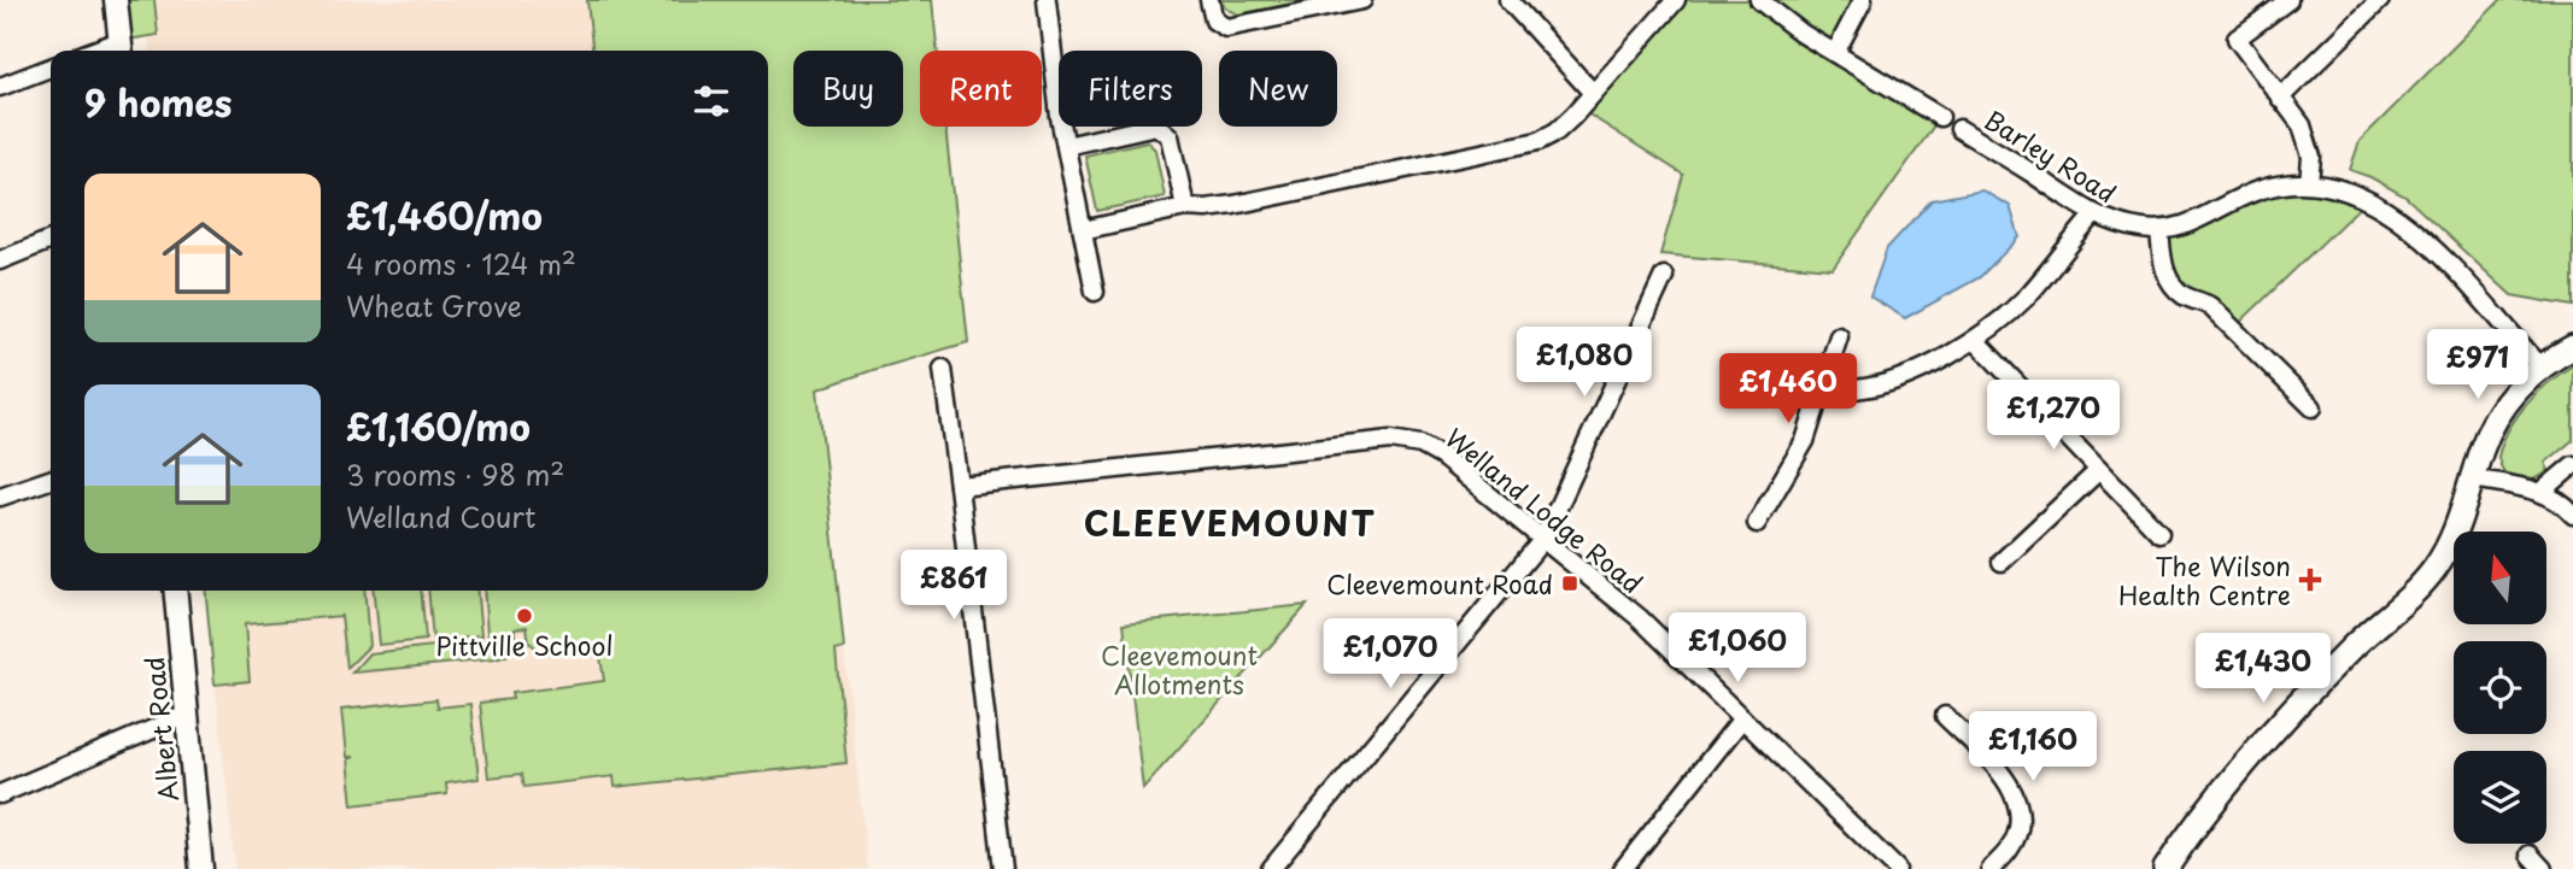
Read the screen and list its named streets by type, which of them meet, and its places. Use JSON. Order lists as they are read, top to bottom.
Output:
{
  "streets": {
    "street": ["Barley Road", "Welland Lodge Road", "Albert Road"]
  },
  "districts": ["CLEEVEMOUNT"],
  "parks": ["Cleevemount Allotments"],
  "places": {
    "health": ["The Wilson Health Centre"],
    "transit": ["Cleevemount Road"],
    "other": ["Pittville School"]
  },
  "north": "top",
  "page": {
    "chip": [
      "Buy",
      "Rent",
      "Filters",
      "New"
    ],
    "heading": "9 homes",
    "list": [
      {
        "name": "£1,460/mo",
        "note": "4 rooms · 124 m² · Wheat Grove"
      },
      {
        "name": "£1,160/mo",
        "note": "3 rooms · 98 m² · Welland Court"
      }
    ],
    "price": [
      "£1,080",
      "£971",
      "£1,460",
      "£1,270",
      "£861",
      "£1,060",
      "£1,070",
      "£1,430",
      "£1,160"
    ]
  }
}
